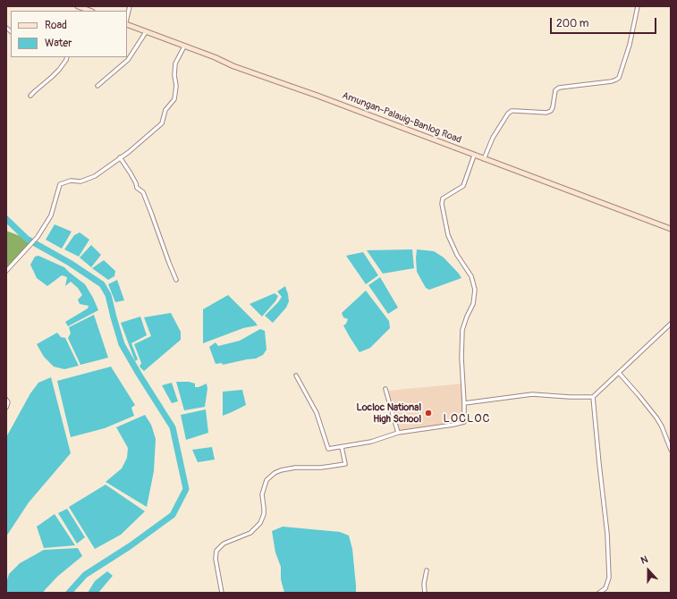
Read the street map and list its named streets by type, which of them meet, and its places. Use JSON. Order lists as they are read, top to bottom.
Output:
{
  "streets": {
    "main road": ["Amungan-Palauig-Banlog Road"]
  },
  "districts": ["LOCLOC"],
  "places": ["Locloc National High School"],
  "legend": ["Road", "Water"],
  "scale_bar": "200 m",
  "north": "top"
}
